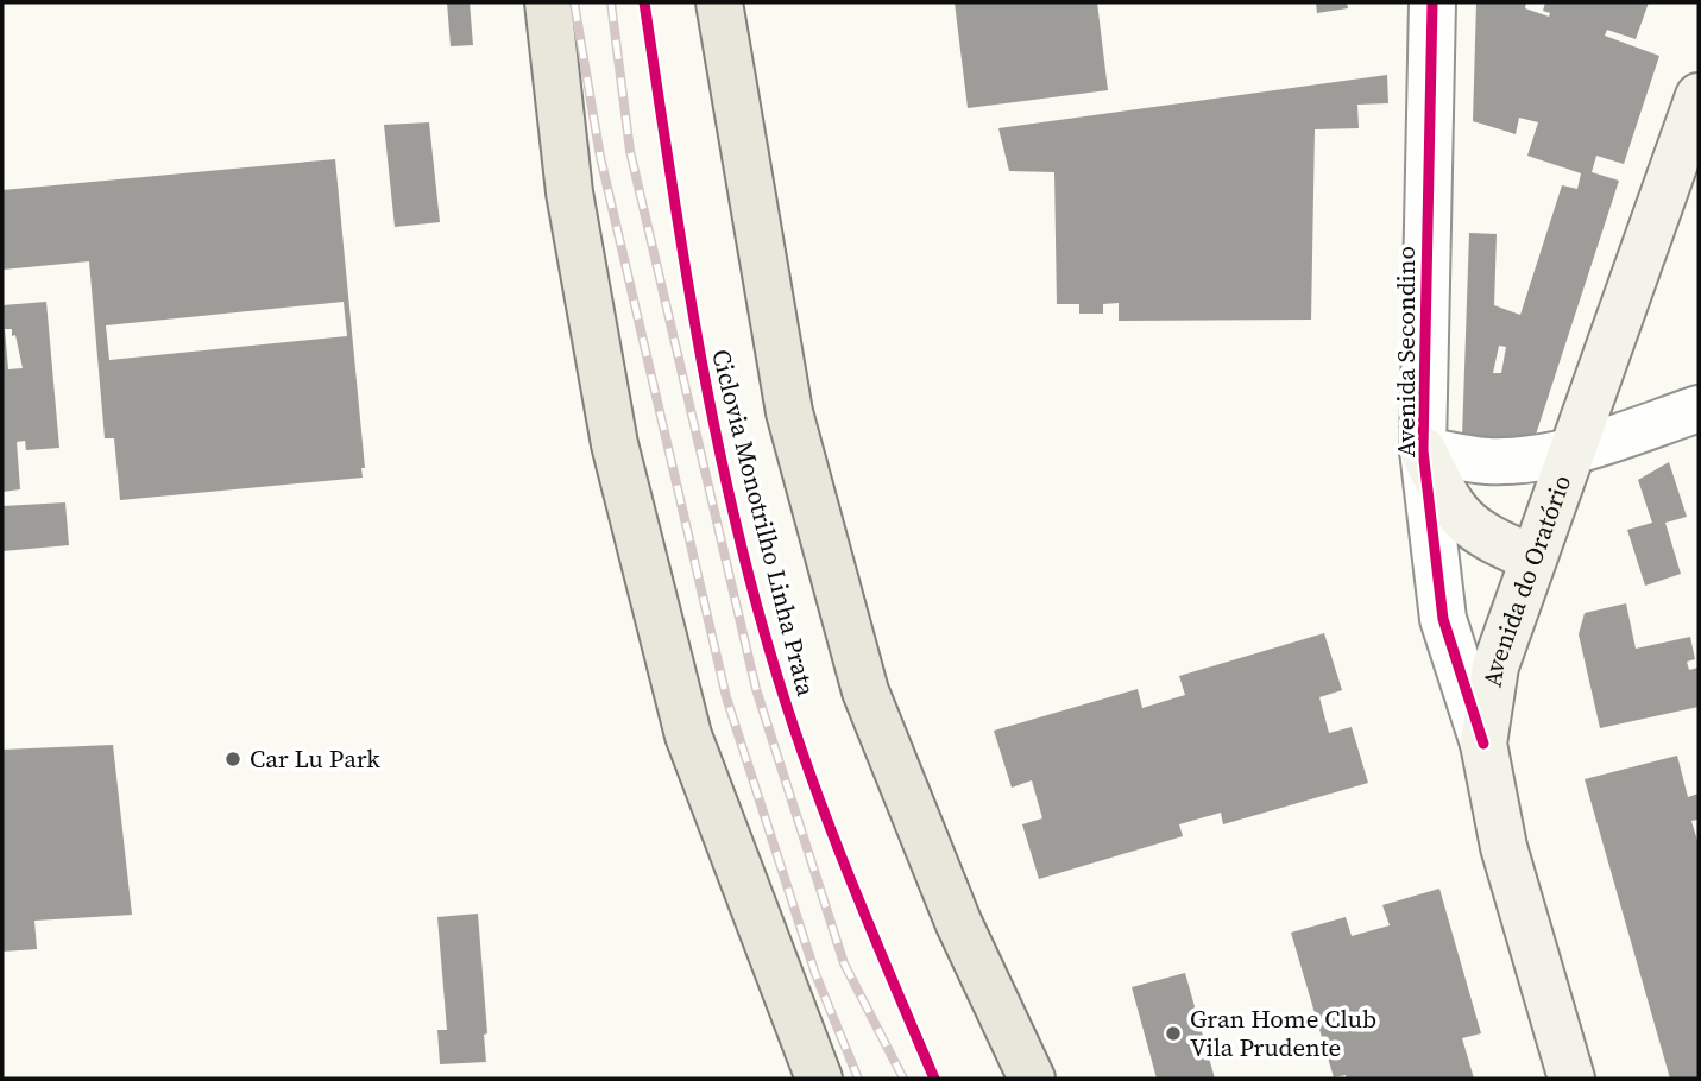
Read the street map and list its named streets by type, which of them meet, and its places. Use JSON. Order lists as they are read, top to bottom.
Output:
{
  "streets": {
    "main road": ["Avenida do Oratório"],
    "street": ["Avenida Secondino"],
    "cycle path": ["Ciclovia Monotrilho Linha Prata"]
  },
  "crossings": [
    ["Avenida Secondino", "Avenida do Oratório"]
  ],
  "places": ["Car Lu Park", "Gran Home Club Vila Prudente"]
}
